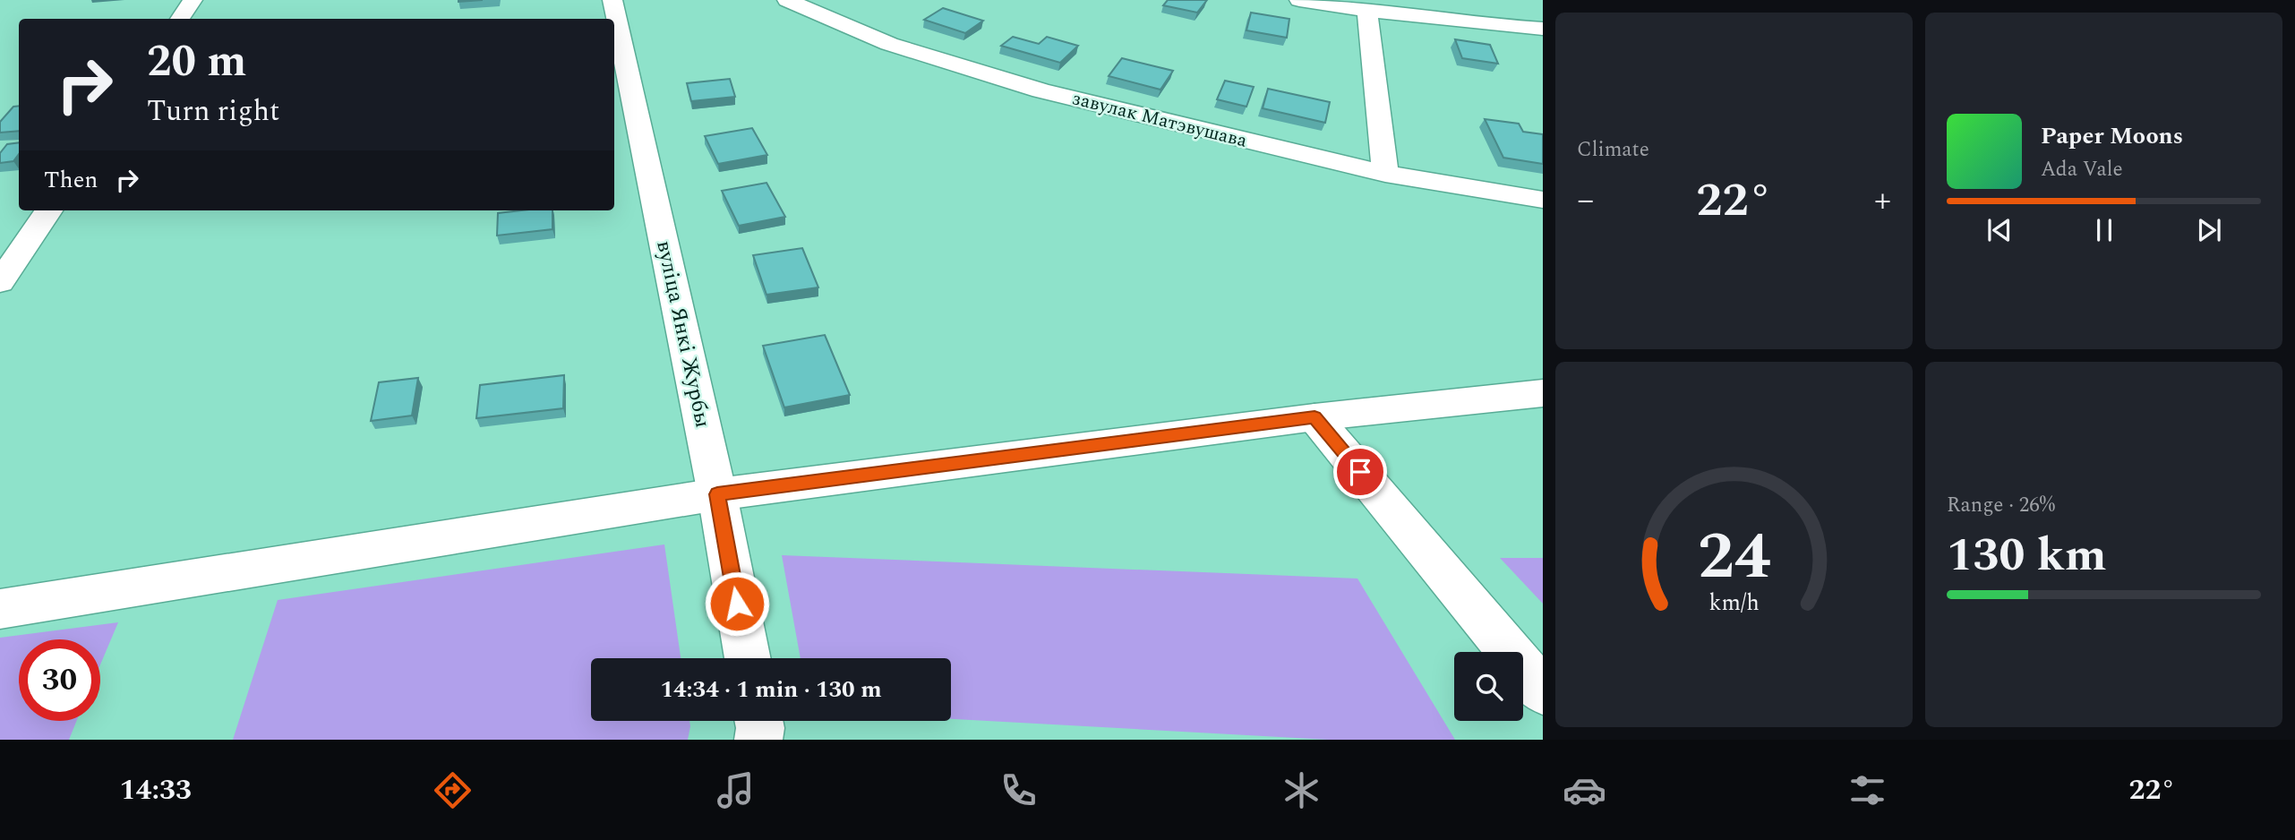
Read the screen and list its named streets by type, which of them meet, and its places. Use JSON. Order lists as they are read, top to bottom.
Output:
{
  "streets": {
    "street": ["завулак Матэвушава", "вуліца Янкі Журбы"]
  },
  "page": {
    "tile": [
      "Climate",
      ["Range · 26%", "130 km"]
    ],
    "turn": ["20 m", "Turn right"],
    "song": ["Paper Moons", "Ada Vale"],
    "then": "Then",
    "heat": ["−", "22°", "+"],
    "limit": "30",
    "trip": "14:34 · 1 min · 130 m",
    "tabs": ["14:33", "22°"],
    "gauge": ["24", "km/h"]
  }
}
